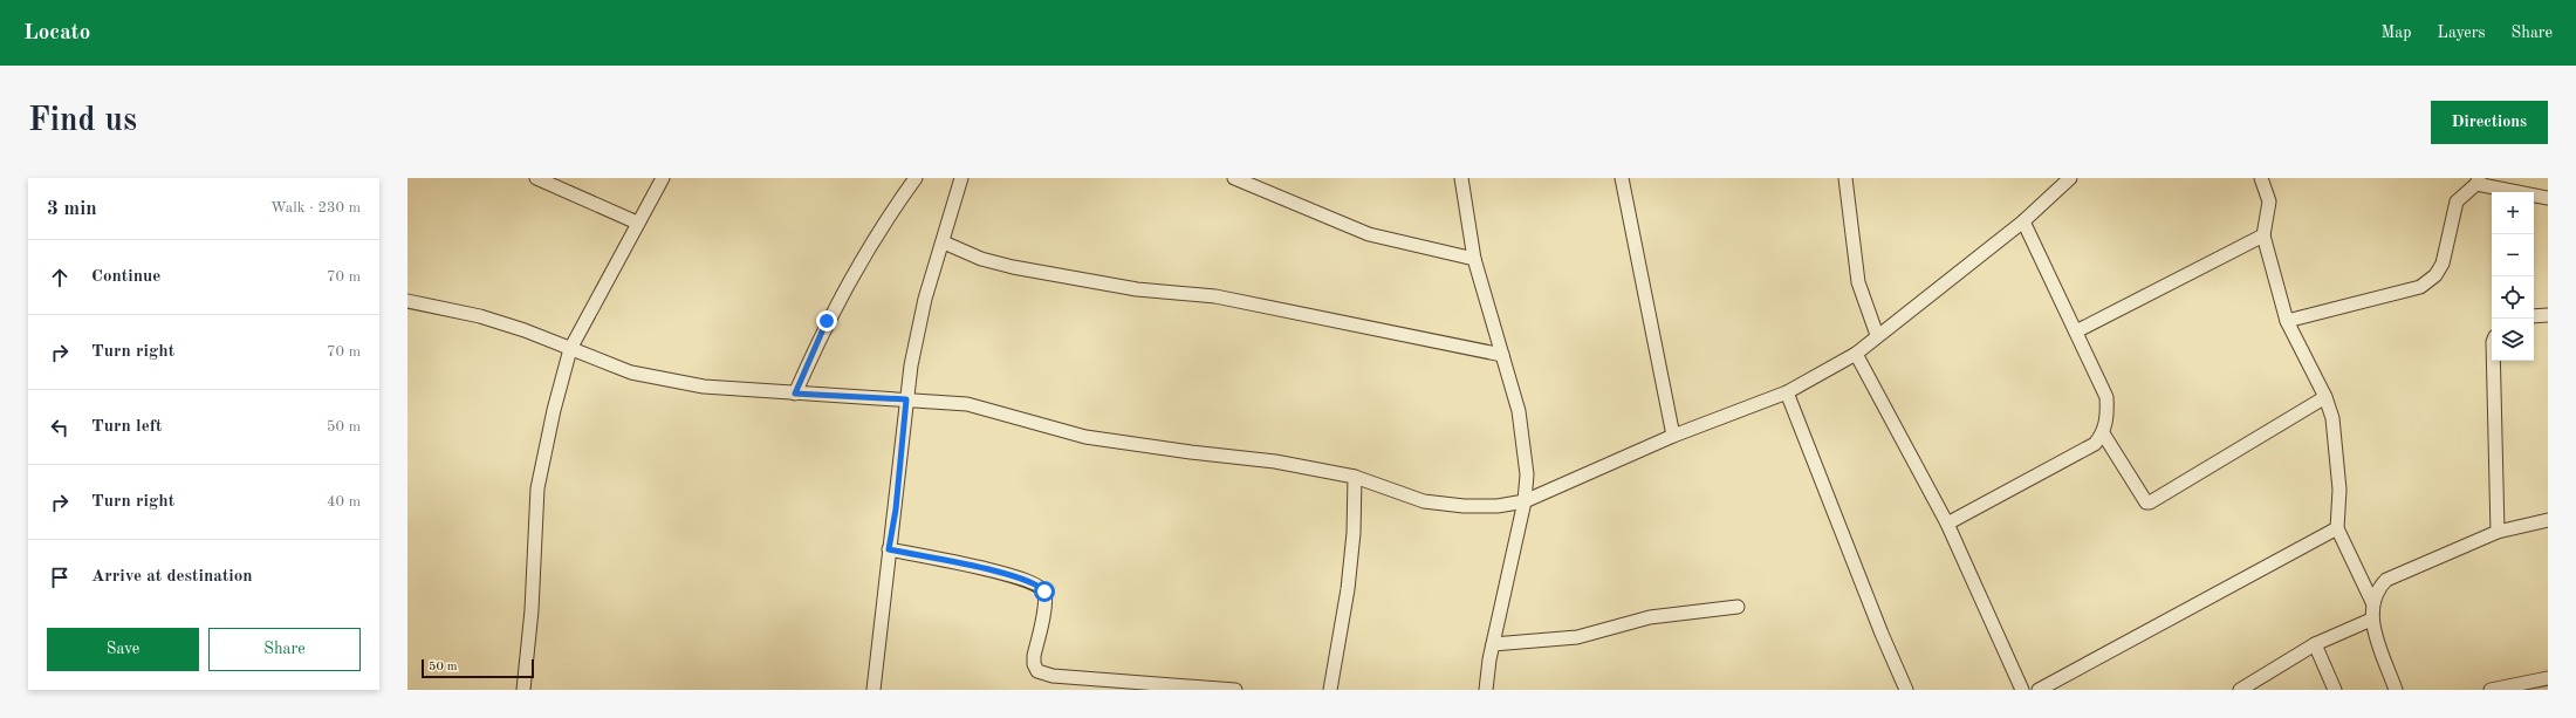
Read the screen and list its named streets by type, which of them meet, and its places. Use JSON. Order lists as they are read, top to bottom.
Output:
{
  "scale_bar": "50 m",
  "page": {
    "header": "Locato",
    "nav": ["Map", "Layers", "Share"],
    "buttons": [
      "Directions",
      ["Save", "Share"]
    ],
    "title": "Find us",
    "heading": ["3 min", "Walk · 230 m"],
    "map_buttons": ["+", "−"],
    "list": [
      ["Continue", "70 m"],
      ["Turn right", "70 m"],
      ["Turn left", "50 m"],
      ["Turn right", "40 m"],
      "Arrive at destination"
    ],
    "scale": "50 m"
  }
}
